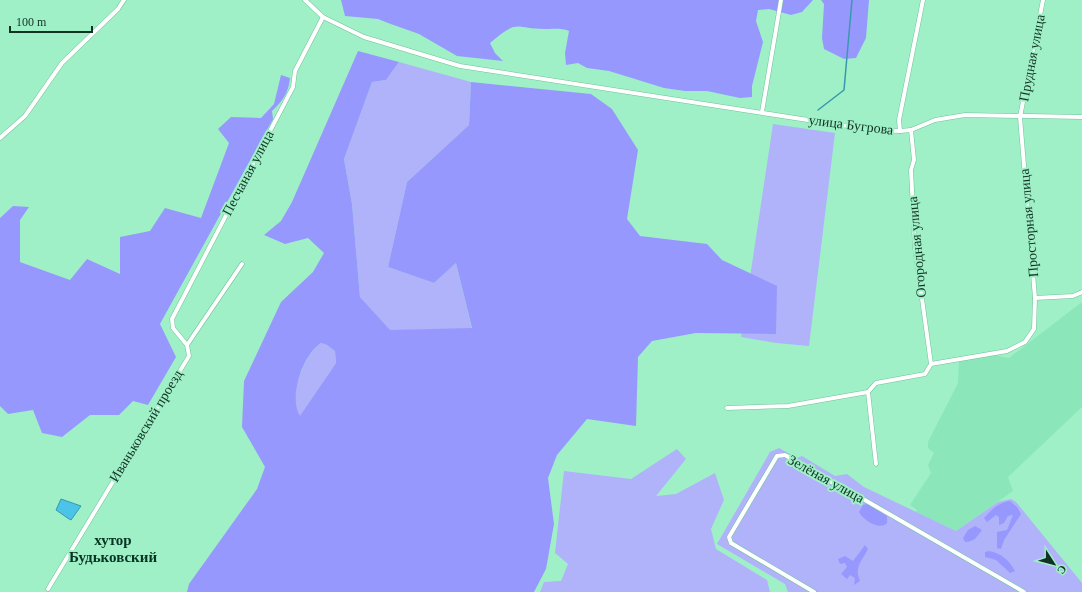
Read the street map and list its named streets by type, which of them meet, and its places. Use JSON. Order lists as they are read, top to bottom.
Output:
{
  "streets": {
    "street": [
      "Прудная улица",
      "улица Бугрова",
      "Песчаная улица",
      "Просторная улица",
      "Огородная улица",
      "Иваньковский проезд",
      "Зелёная улица"
    ]
  },
  "crossings": [
    ["Прудная улица", "улица Бугрова"],
    ["Прудная улица", "Просторная улица"],
    ["улица Бугрова", "Песчаная улица"],
    ["улица Бугрова", "Просторная улица"],
    ["улица Бугрова", "Огородная улица"],
    ["Песчаная улица", "Иваньковский проезд"],
    ["Просторная улица", "Огородная улица"]
  ],
  "districts": ["хутор Будьковский"],
  "scale_bar": "100 m",
  "north": "bottom right"
}
